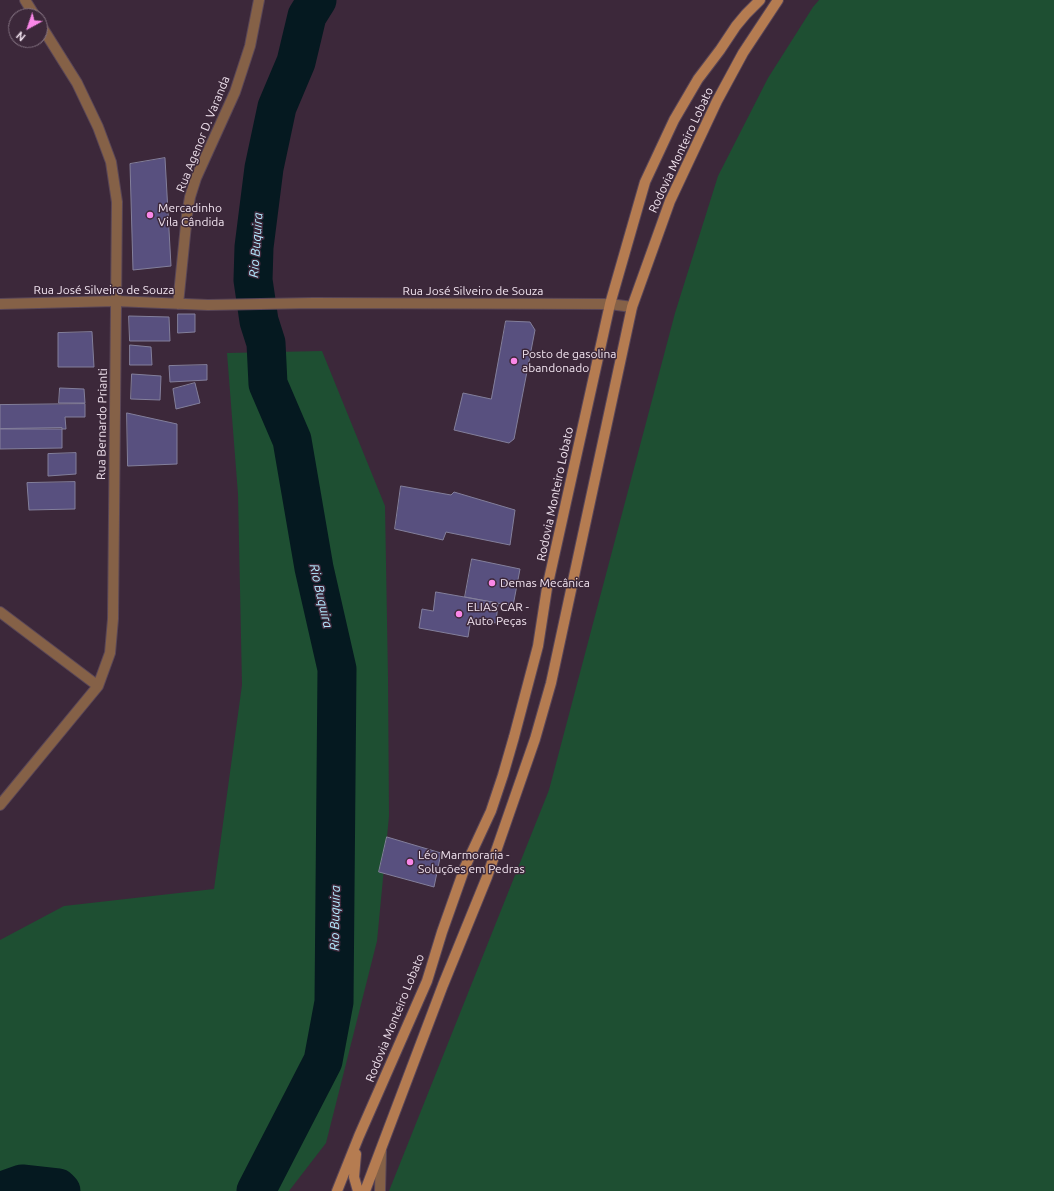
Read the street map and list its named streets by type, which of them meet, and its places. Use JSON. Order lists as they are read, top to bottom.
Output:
{
  "streets": {
    "main road": ["Rodovia Monteiro Lobato"],
    "street": ["Rua Agenor D. Varanda", "Rua José Silveiro de Souza", "Rua Bernardo Prianti"]
  },
  "crossings": [
    ["Rua Agenor D. Varanda", "Rua José Silveiro de Souza"],
    ["Rodovia Monteiro Lobato", "Rua José Silveiro de Souza"],
    ["Rua José Silveiro de Souza", "Rua Bernardo Prianti"]
  ],
  "water": ["Rio Buquira"],
  "places": [
    "Mercadinho Vila Cândida",
    "Posto de gasolina abandonado",
    "Demas Mecânica",
    "ELIAS CAR - Auto Peças",
    "Léo Marmoraria - Soluções em Pedras"
  ],
  "north": "bottom left"
}
